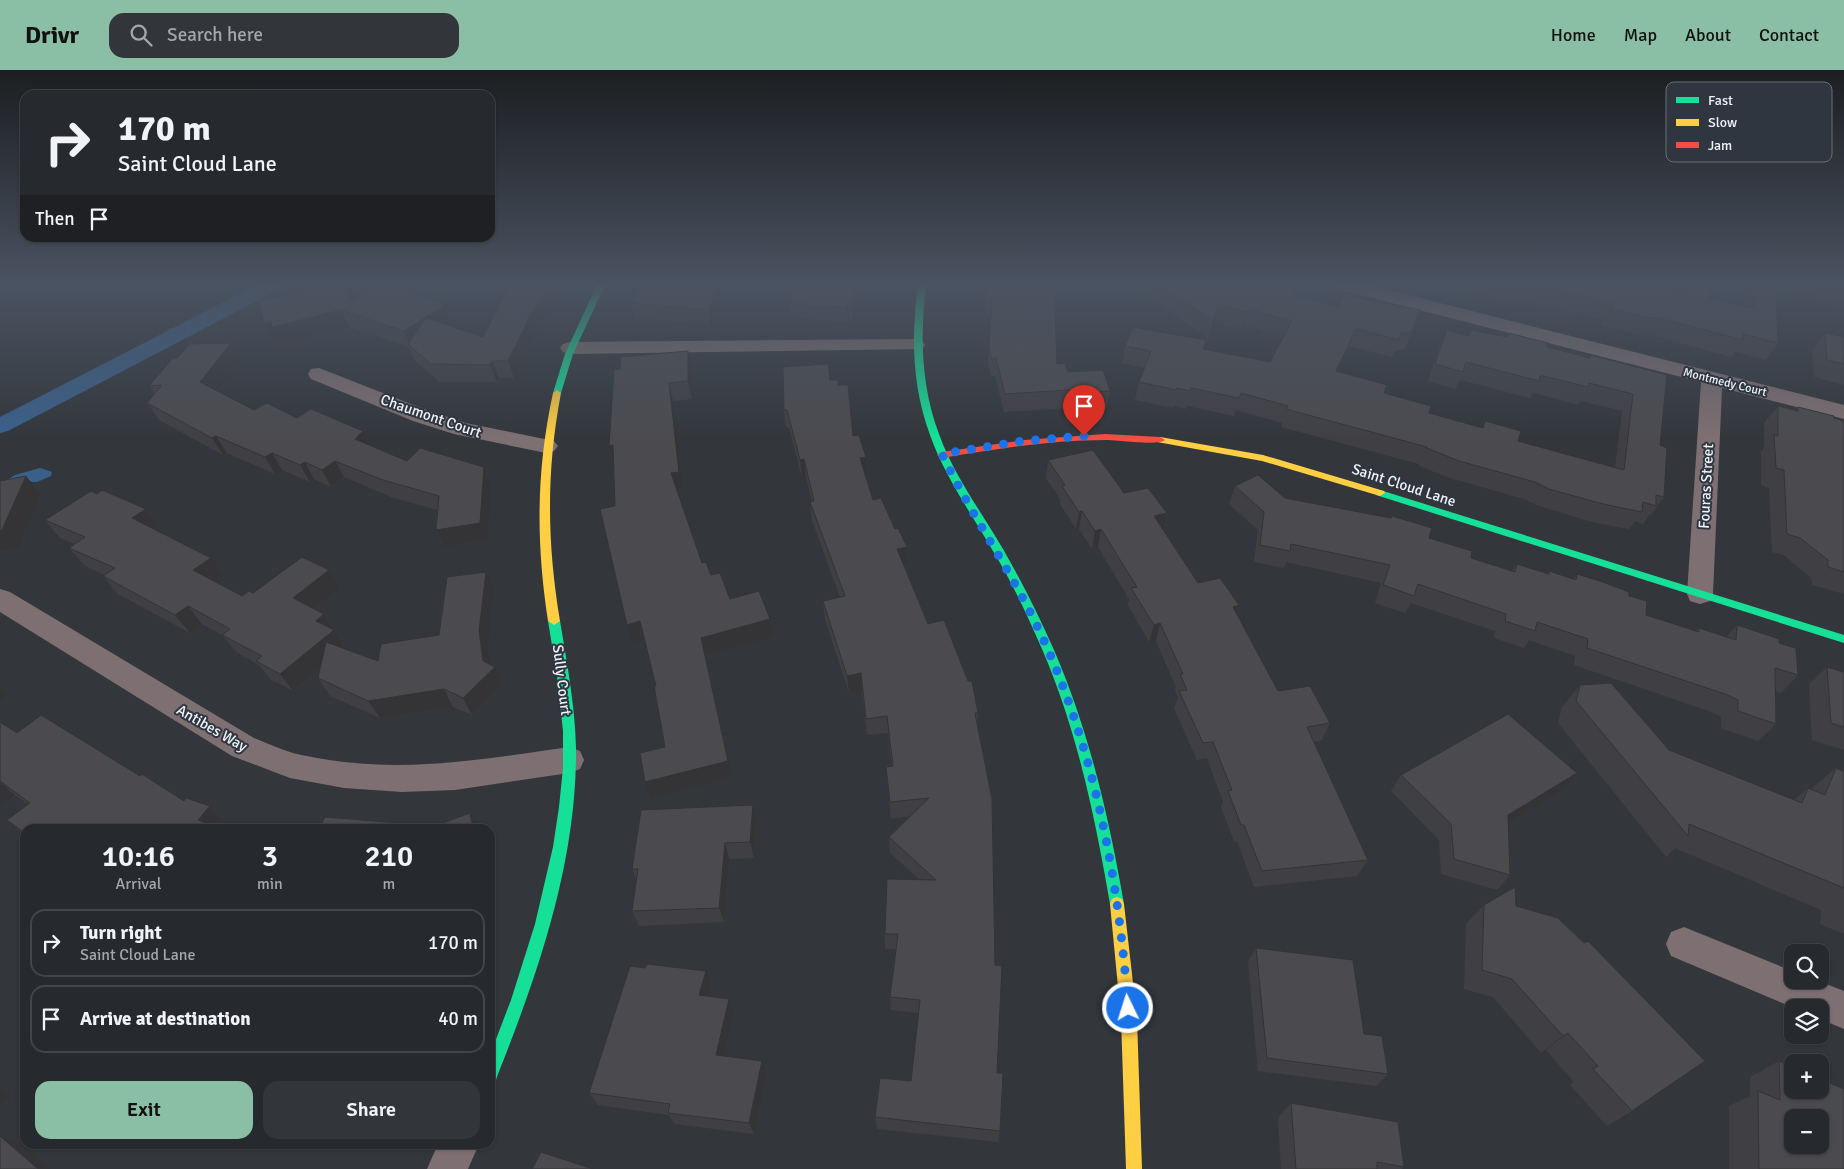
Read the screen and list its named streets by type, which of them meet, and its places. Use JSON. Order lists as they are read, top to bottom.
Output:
{
  "streets": {
    "street": [
      "Montmedy Court",
      "Chaumont Court",
      "Saint Cloud Lane",
      "Fouras Street",
      "Sully Court",
      "Antibes Way"
    ]
  },
  "crossings": [
    ["Montmedy Court", "Fouras Street"],
    ["Chaumont Court", "Sully Court"],
    ["Saint Cloud Lane", "Fouras Street"],
    ["Sully Court", "Antibes Way"]
  ],
  "legend": ["Fast", "Slow", "Jam"],
  "page": {
    "header": "Drivr",
    "search": "Search here",
    "nav": [
      "Home",
      "Map",
      "About",
      "Contact"
    ],
    "turn": ["170 m", "Saint Cloud Lane"],
    "then": "Then",
    "eta": [
      "10:16",
      "Arrival",
      "3",
      "min",
      "210",
      "m"
    ],
    "list": [
      {
        "name": "Turn right",
        "note": "Saint Cloud Lane",
        "value": "170 m"
      },
      {
        "name": "Arrive at destination",
        "value": "40 m"
      }
    ],
    "map_buttons": ["+", "−"],
    "buttons": ["Exit", "Share"]
  }
}
